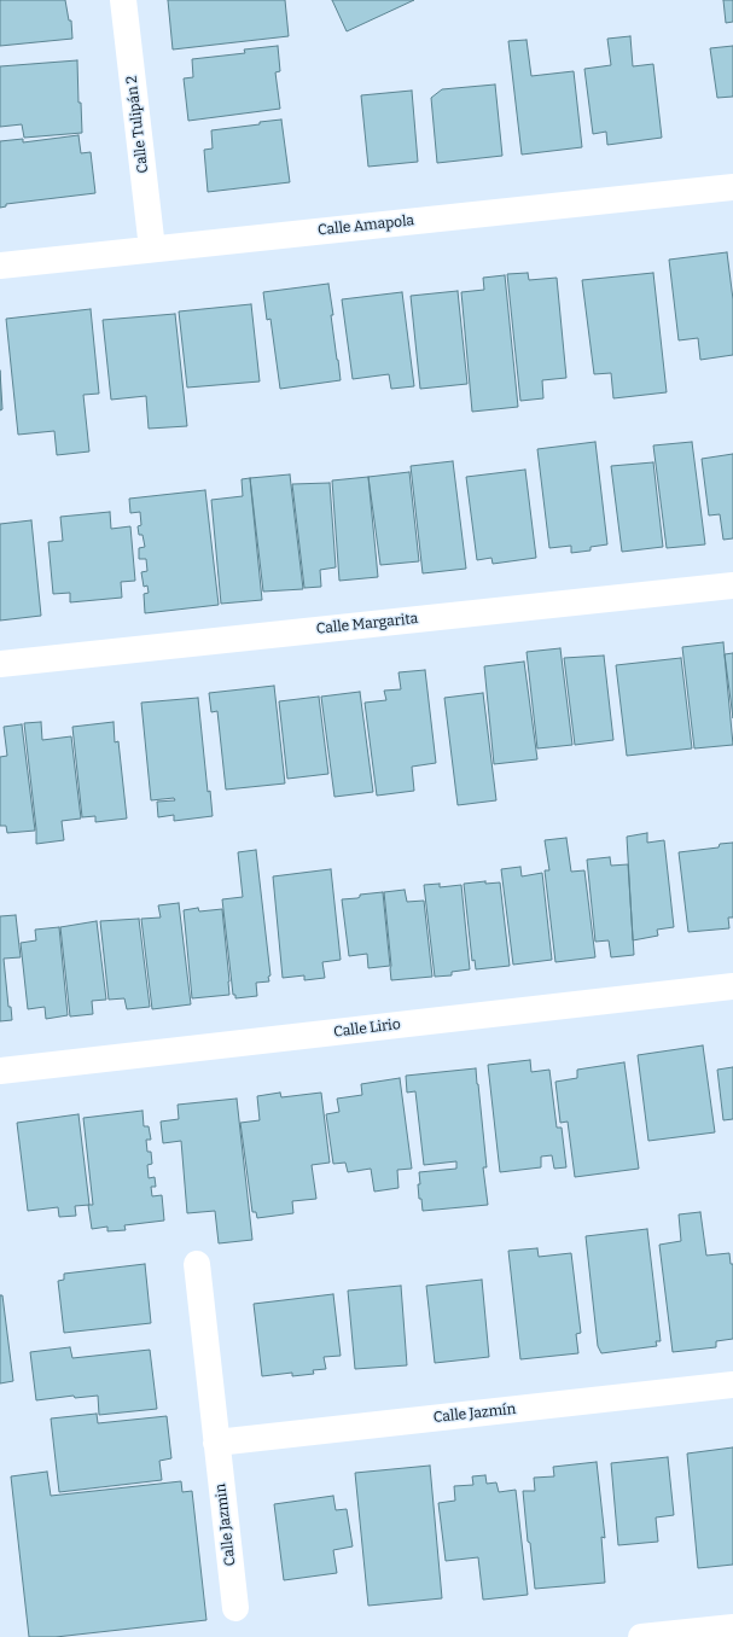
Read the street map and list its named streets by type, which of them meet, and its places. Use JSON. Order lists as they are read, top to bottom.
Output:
{
  "streets": {
    "street": [
      "Calle Tulipán 2",
      "Calle Amapola",
      "Calle Margarita",
      "Calle Lirio",
      "Calle Jazmín",
      "Calle Jazmin"
    ]
  },
  "crossings": [
    ["Calle Tulipán 2", "Calle Amapola"],
    ["Calle Jazmín", "Calle Jazmin"]
  ]
}
